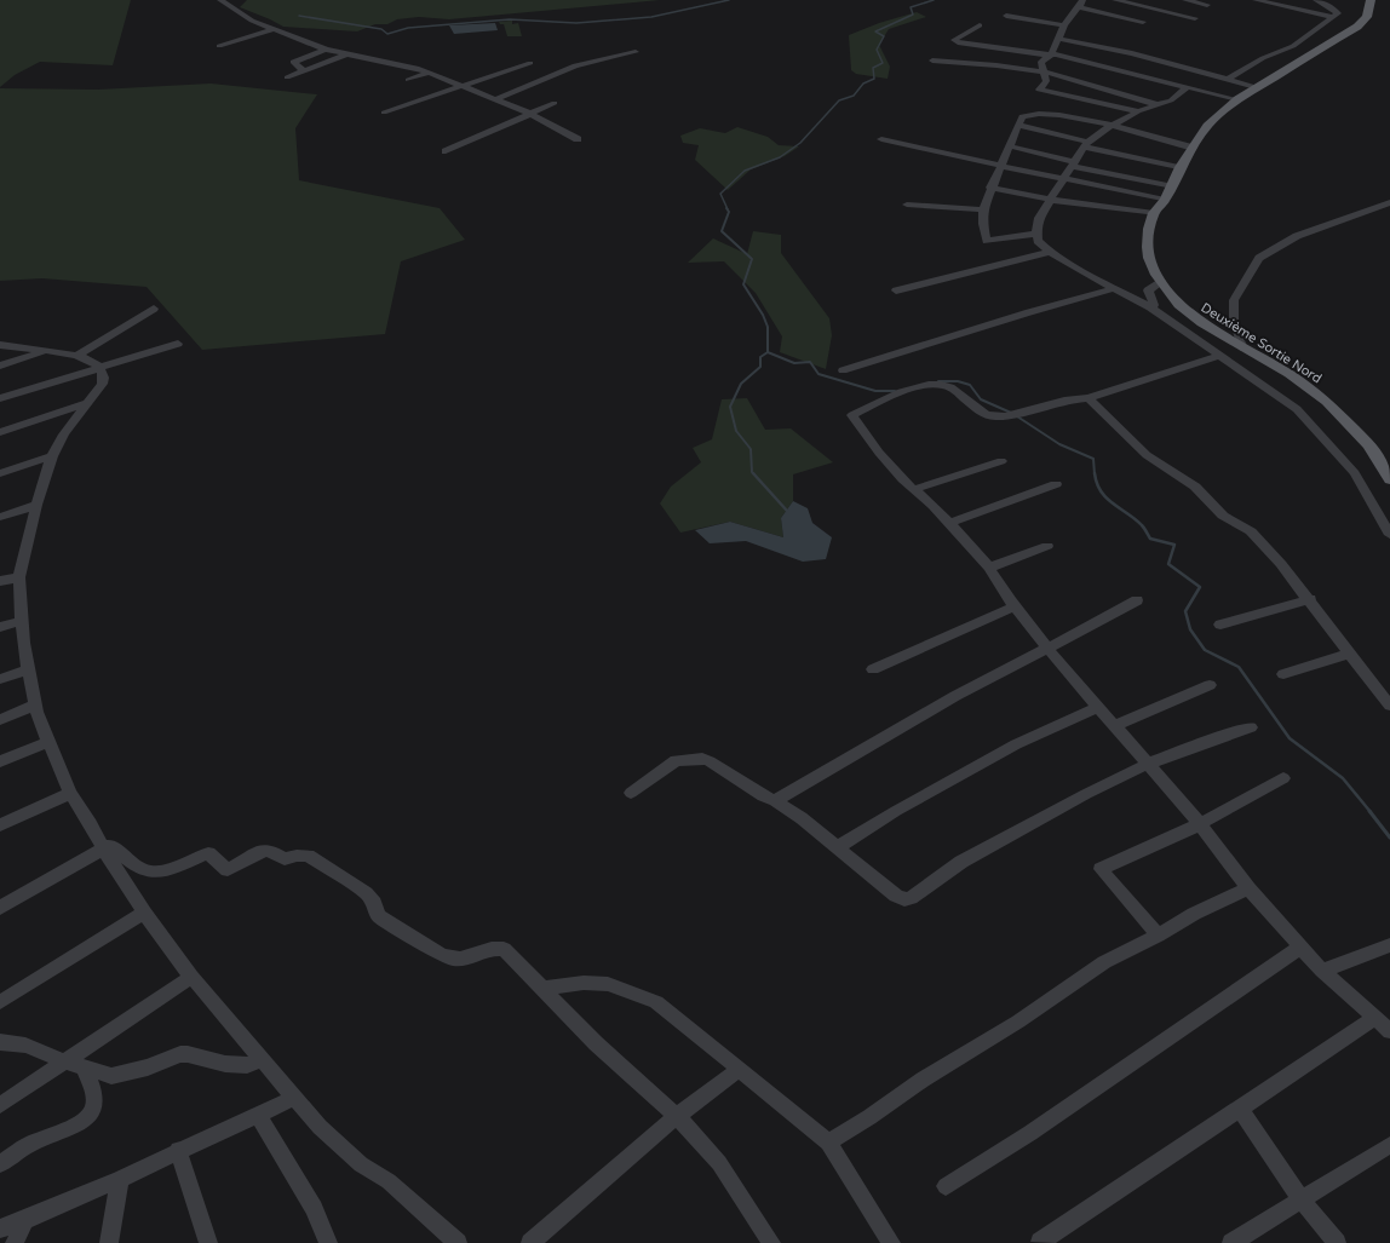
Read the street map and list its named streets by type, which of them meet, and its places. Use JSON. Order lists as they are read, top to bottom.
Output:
{
  "streets": {
    "main road": ["Deuxième Sortie Nord"]
  }
}
